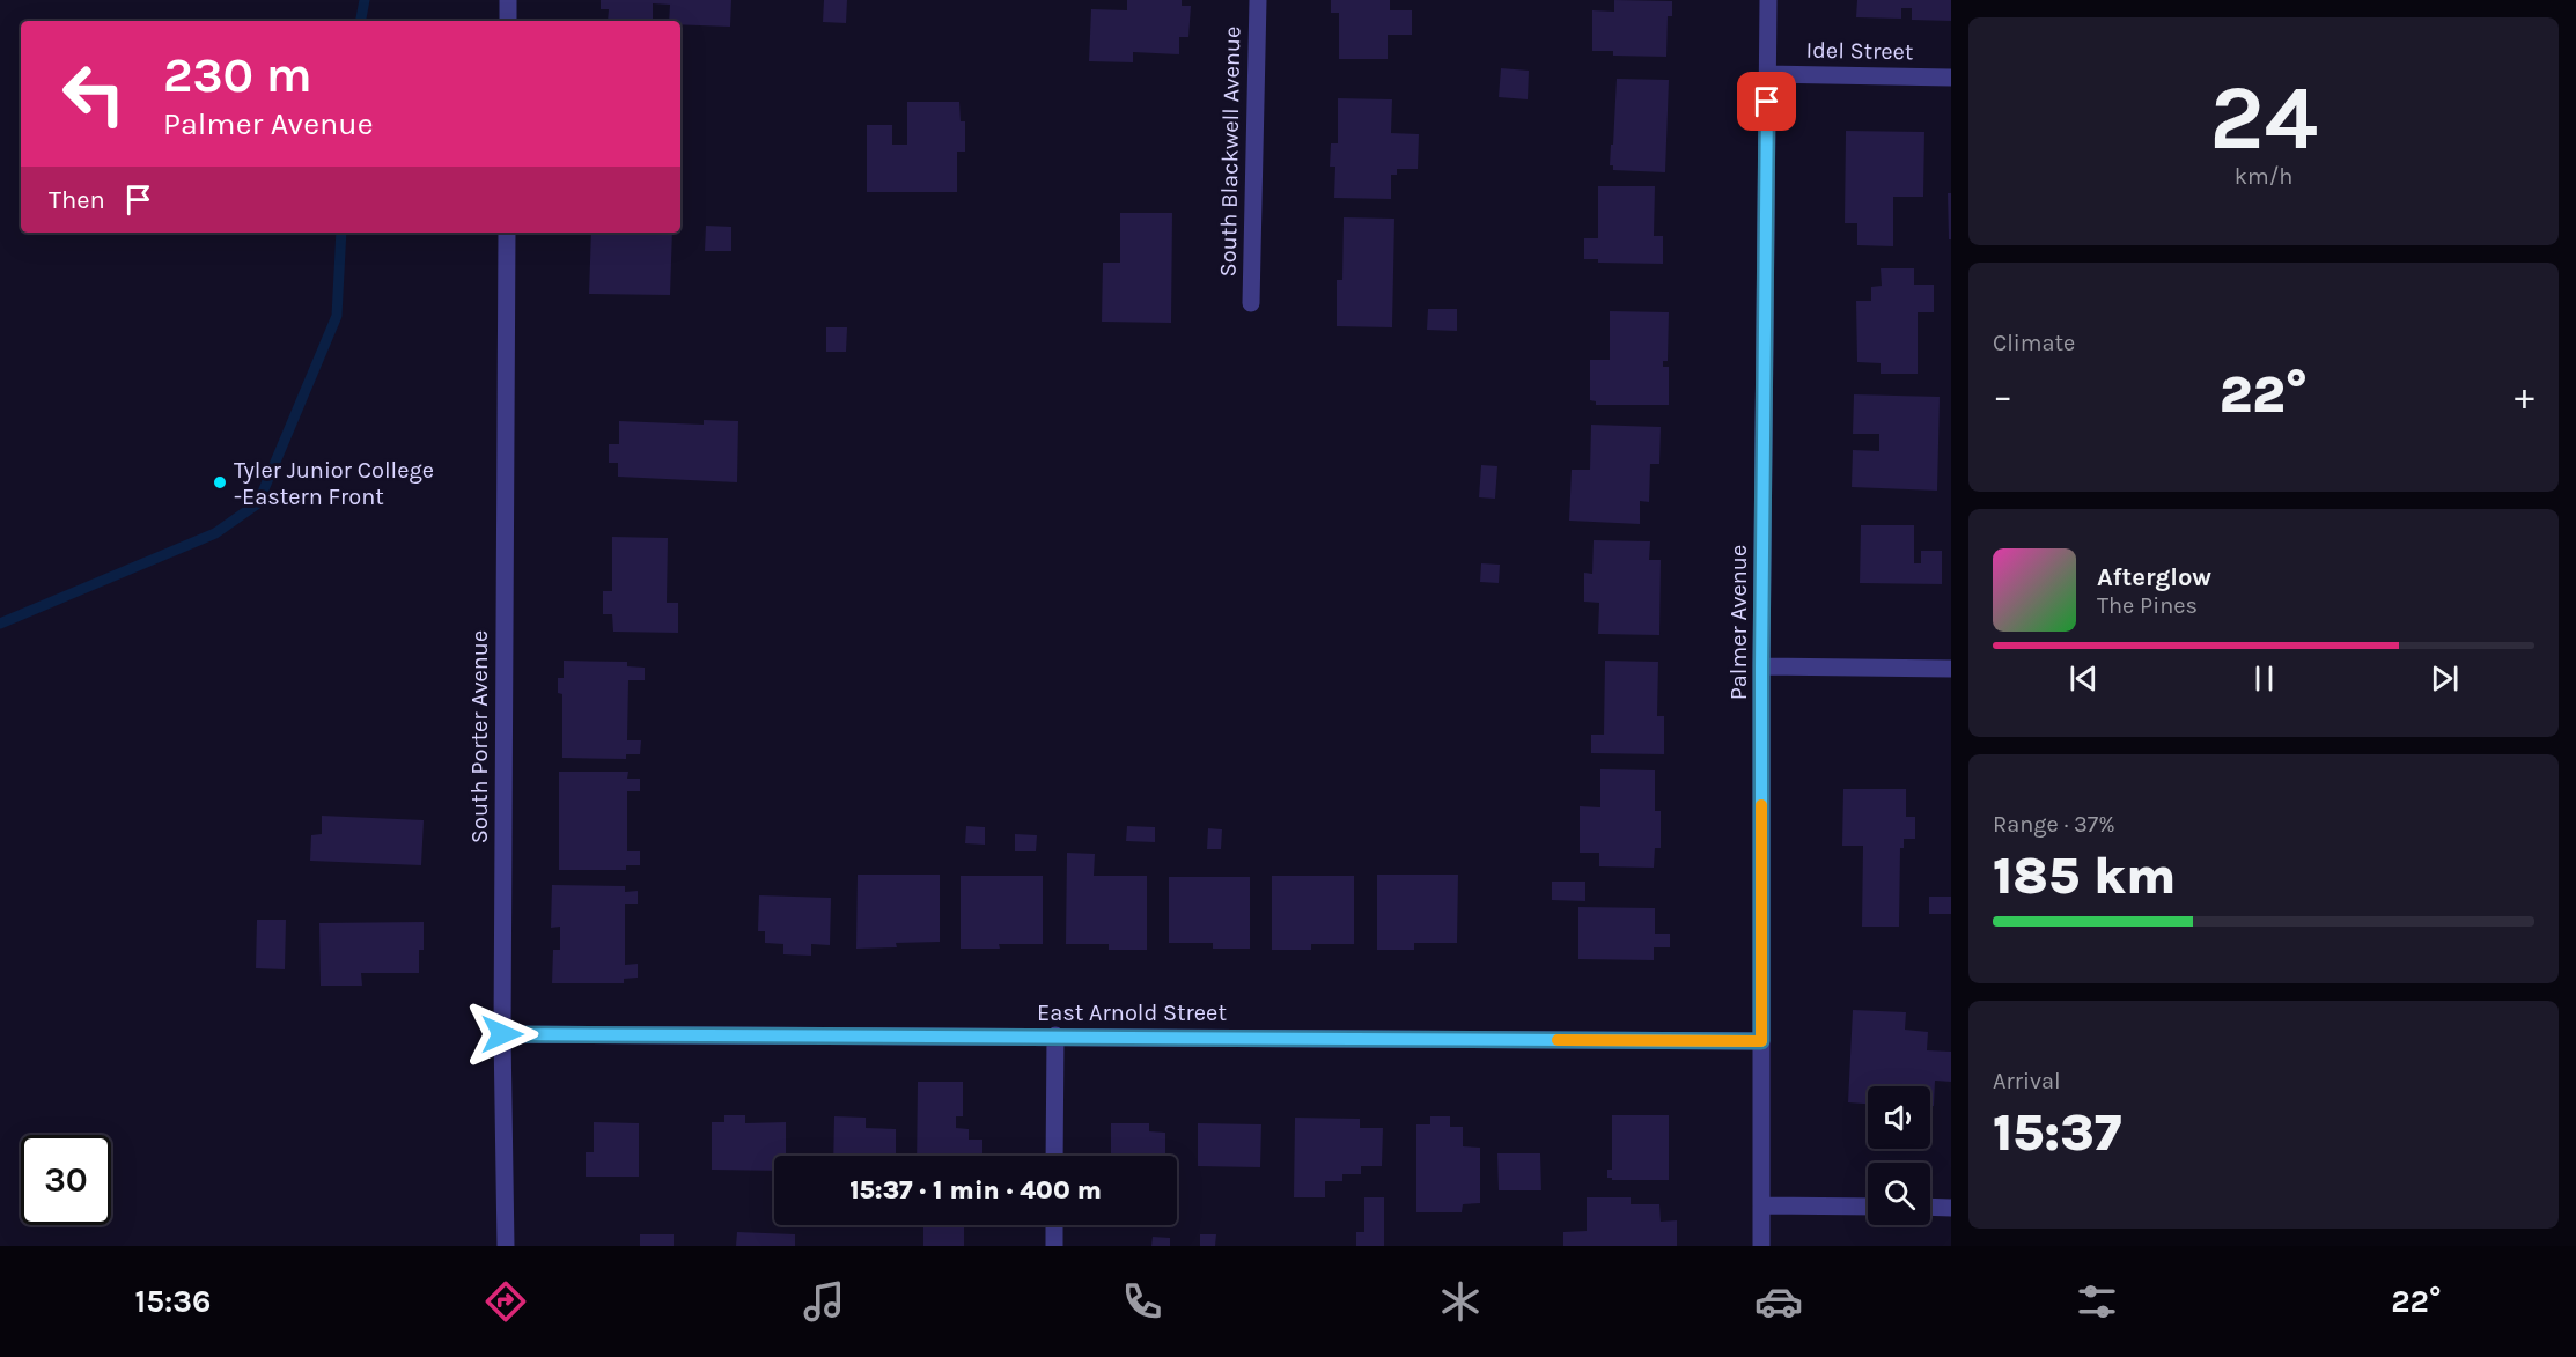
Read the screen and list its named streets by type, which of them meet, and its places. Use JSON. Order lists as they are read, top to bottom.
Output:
{
  "streets": {
    "street": [
      "Idel Street",
      "South Blackwell Avenue",
      "Palmer Avenue",
      "South Porter Avenue",
      "East Arnold Street"
    ]
  },
  "crossings": [
    ["Idel Street", "Palmer Avenue"],
    ["Palmer Avenue", "East Arnold Street"],
    ["South Porter Avenue", "East Arnold Street"]
  ],
  "places": ["Tyler Junior College -Eastern Front"],
  "page": {
    "tile": [
      ["24", "km/h"],
      "Climate",
      ["Range · 37%", "185 km"],
      ["Arrival", "15:37"]
    ],
    "turn": ["230 m", "Palmer Avenue"],
    "then": "Then",
    "heat": ["−", "22°", "+"],
    "song": ["Afterglow", "The Pines"],
    "limit": "30",
    "trip": "15:37 · 1 min · 400 m",
    "tabs": ["15:36", "22°"]
  }
}
